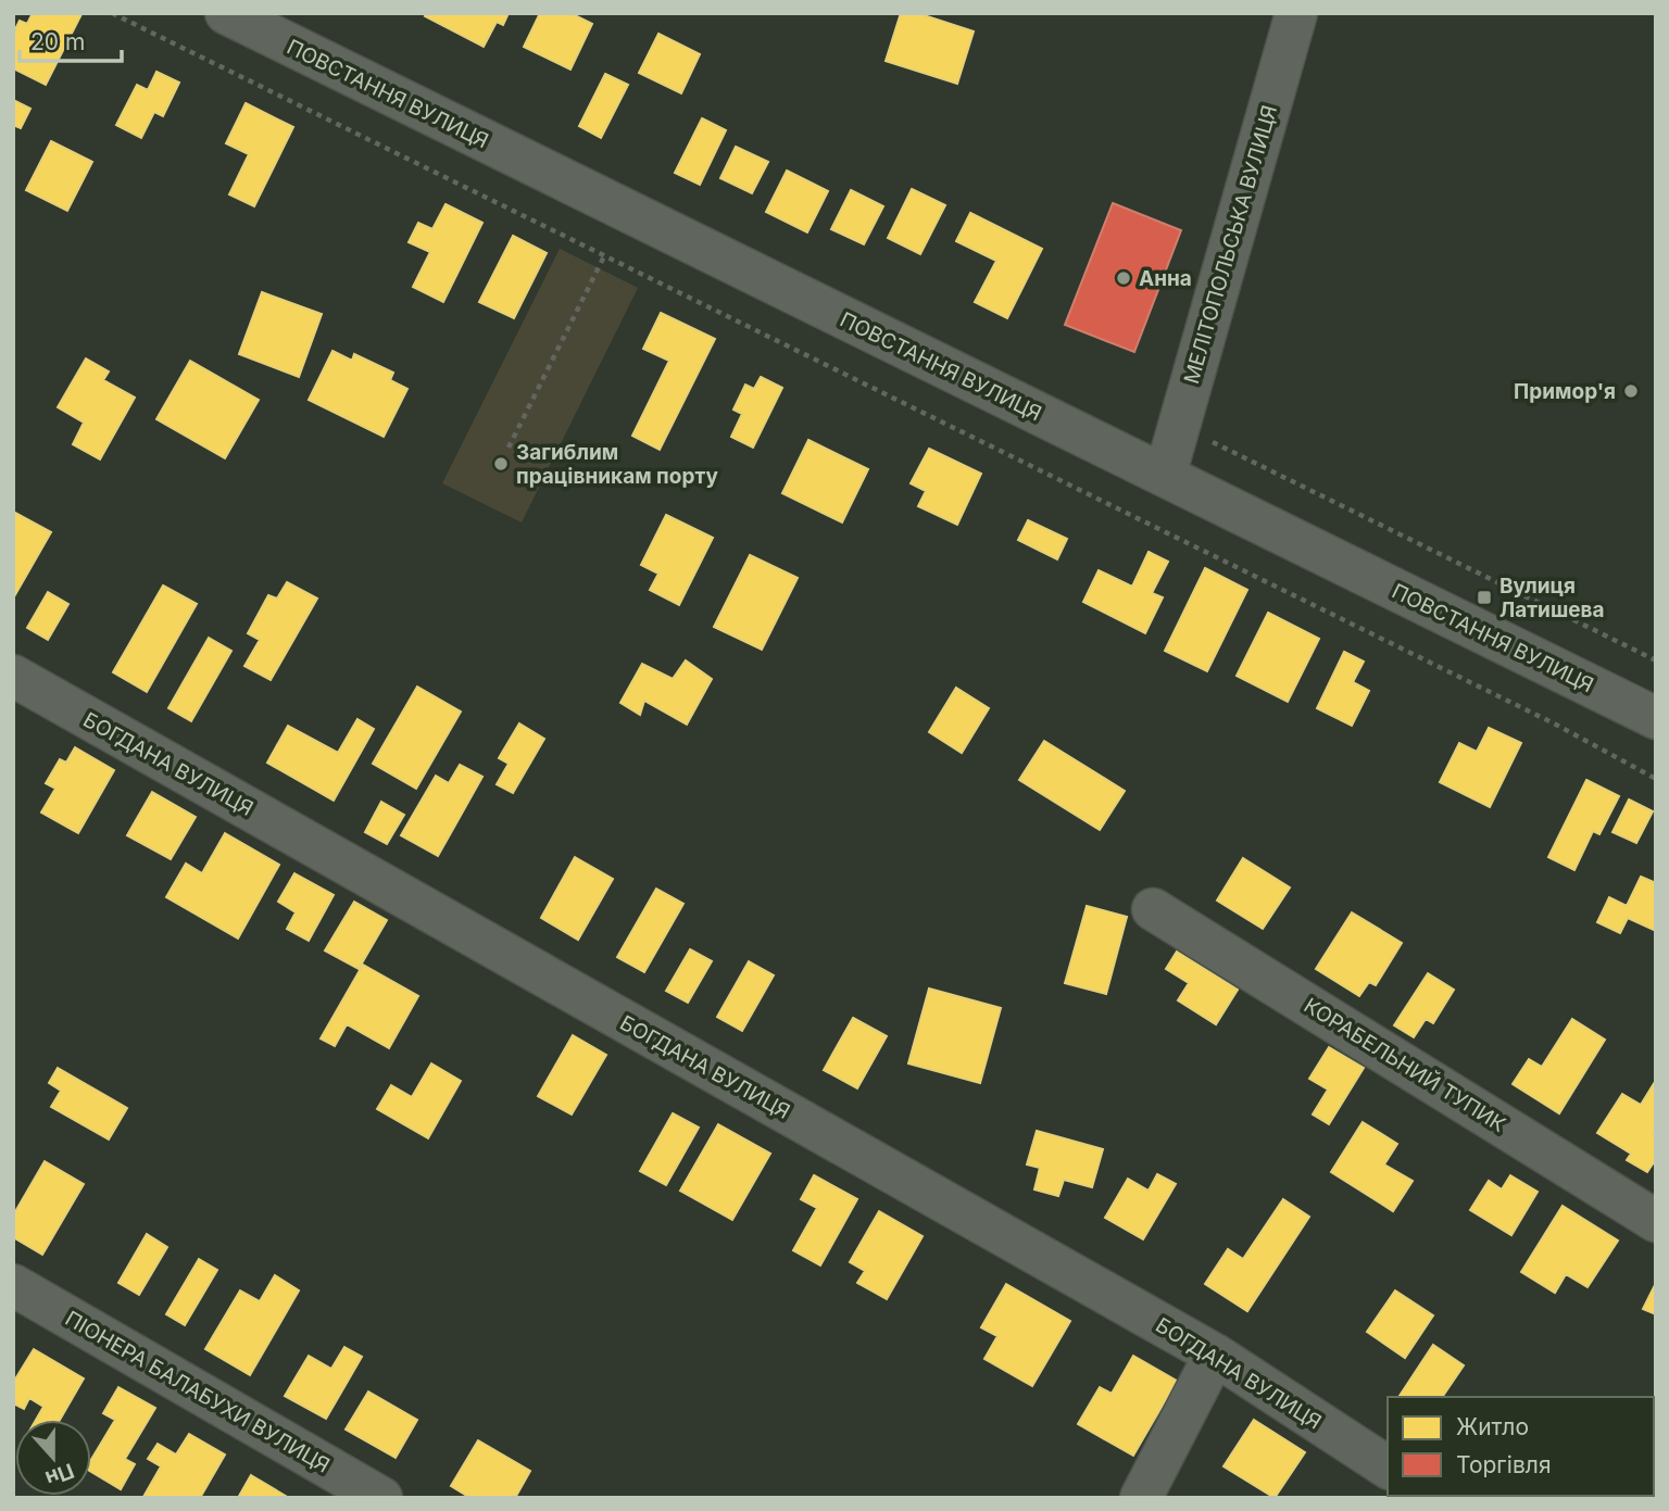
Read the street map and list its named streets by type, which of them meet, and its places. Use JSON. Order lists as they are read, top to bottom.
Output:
{
  "streets": {
    "street": [
      "ПОВСТАННЯ ВУЛИЦЯ",
      "МЕЛІТОПОЛЬСЬКА ВУЛИЦЯ",
      "БОГДАНА ВУЛИЦЯ",
      "КОРАБЕЛЬНИЙ ТУПИК",
      "ПІОНЕРА БАЛАБУХИ ВУЛИЦЯ"
    ]
  },
  "crossings": [
    ["ПОВСТАННЯ ВУЛИЦЯ", "МЕЛІТОПОЛЬСЬКА ВУЛИЦЯ"]
  ],
  "places": {
    "other": ["Анна", "Примор'я", "Загиблим працівникам порту"],
    "transit": ["Вулиця Латишева"]
  },
  "legend": ["Житло", "Торгівля"],
  "scale_bar": "20 m",
  "north": "bottom"
}
